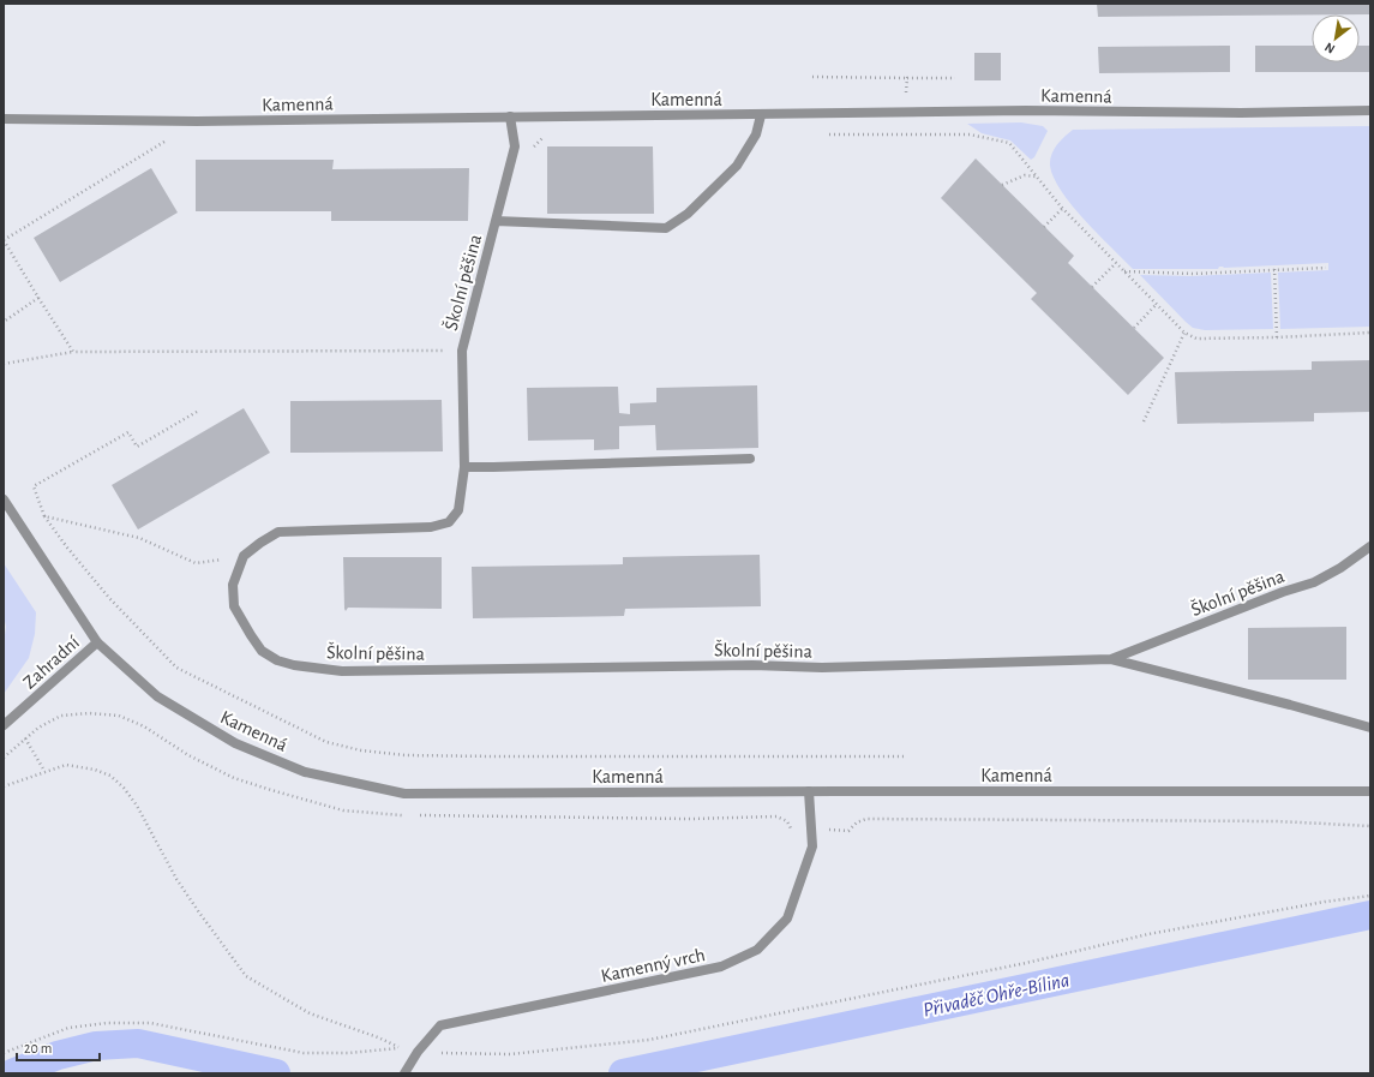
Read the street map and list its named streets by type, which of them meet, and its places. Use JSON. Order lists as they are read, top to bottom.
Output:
{
  "streets": {
    "street": [
      "Kamenná",
      "Školní pěšina",
      "Zahradní",
      "Kamenný vrch"
    ]
  },
  "crossings": [
    ["Kamenná", "Školní pěšina"],
    ["Kamenná", "Zahradní"],
    ["Kamenná", "Kamenný vrch"]
  ],
  "water": ["Přivaděč Ohře-Bílina"],
  "scale_bar": "20 m",
  "north": "bottom left"
}
